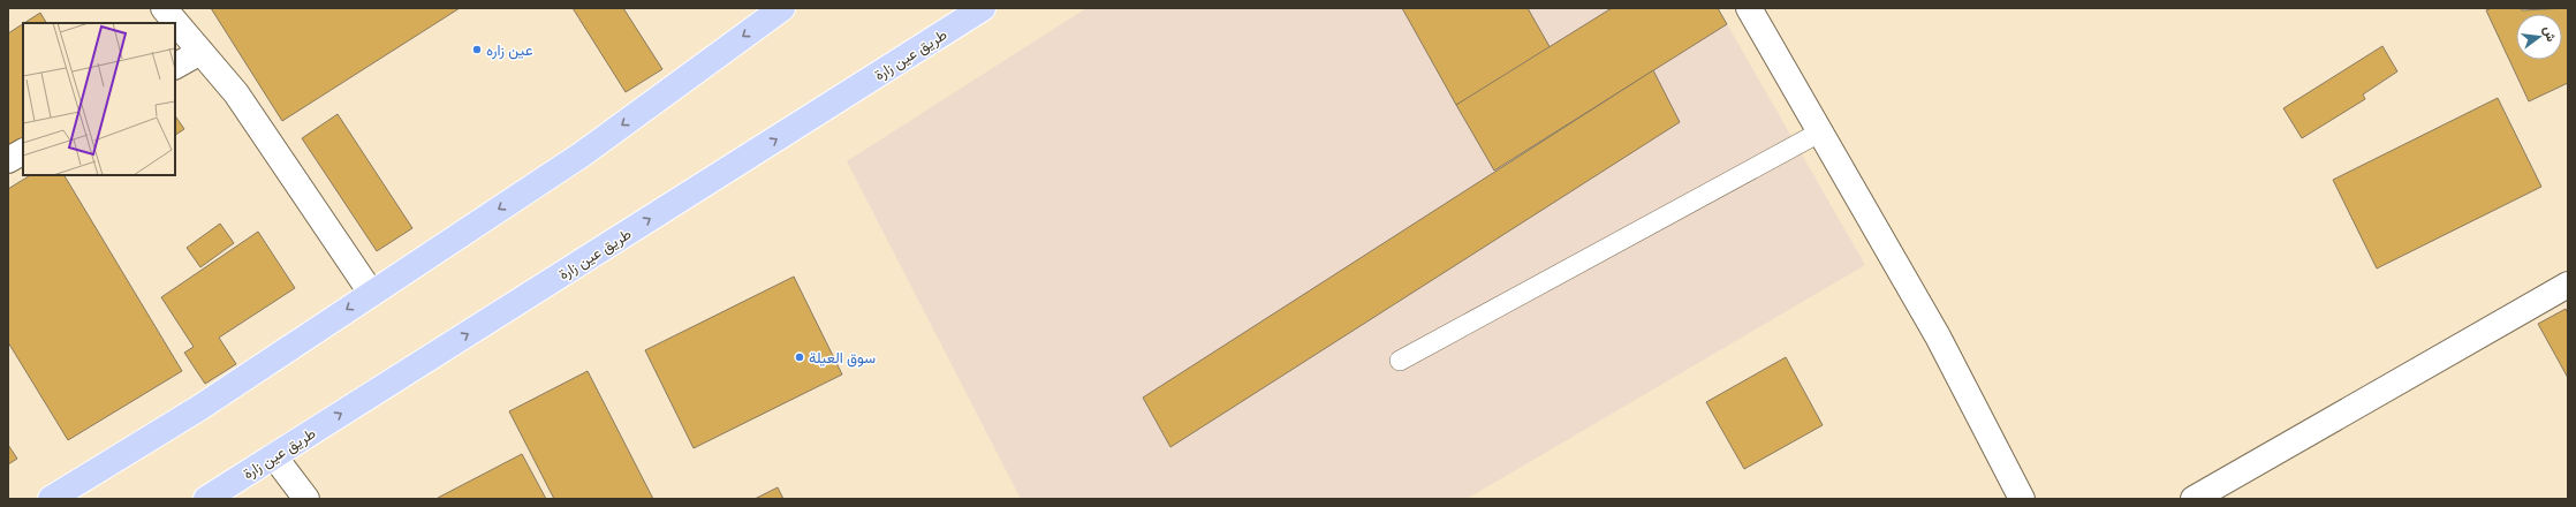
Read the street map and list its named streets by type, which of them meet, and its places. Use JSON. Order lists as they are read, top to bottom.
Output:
{
  "streets": {
    "main road": ["طريق عين زارة"]
  },
  "places": ["عين زاره", "سوق العيلة"],
  "north": "right"
}
